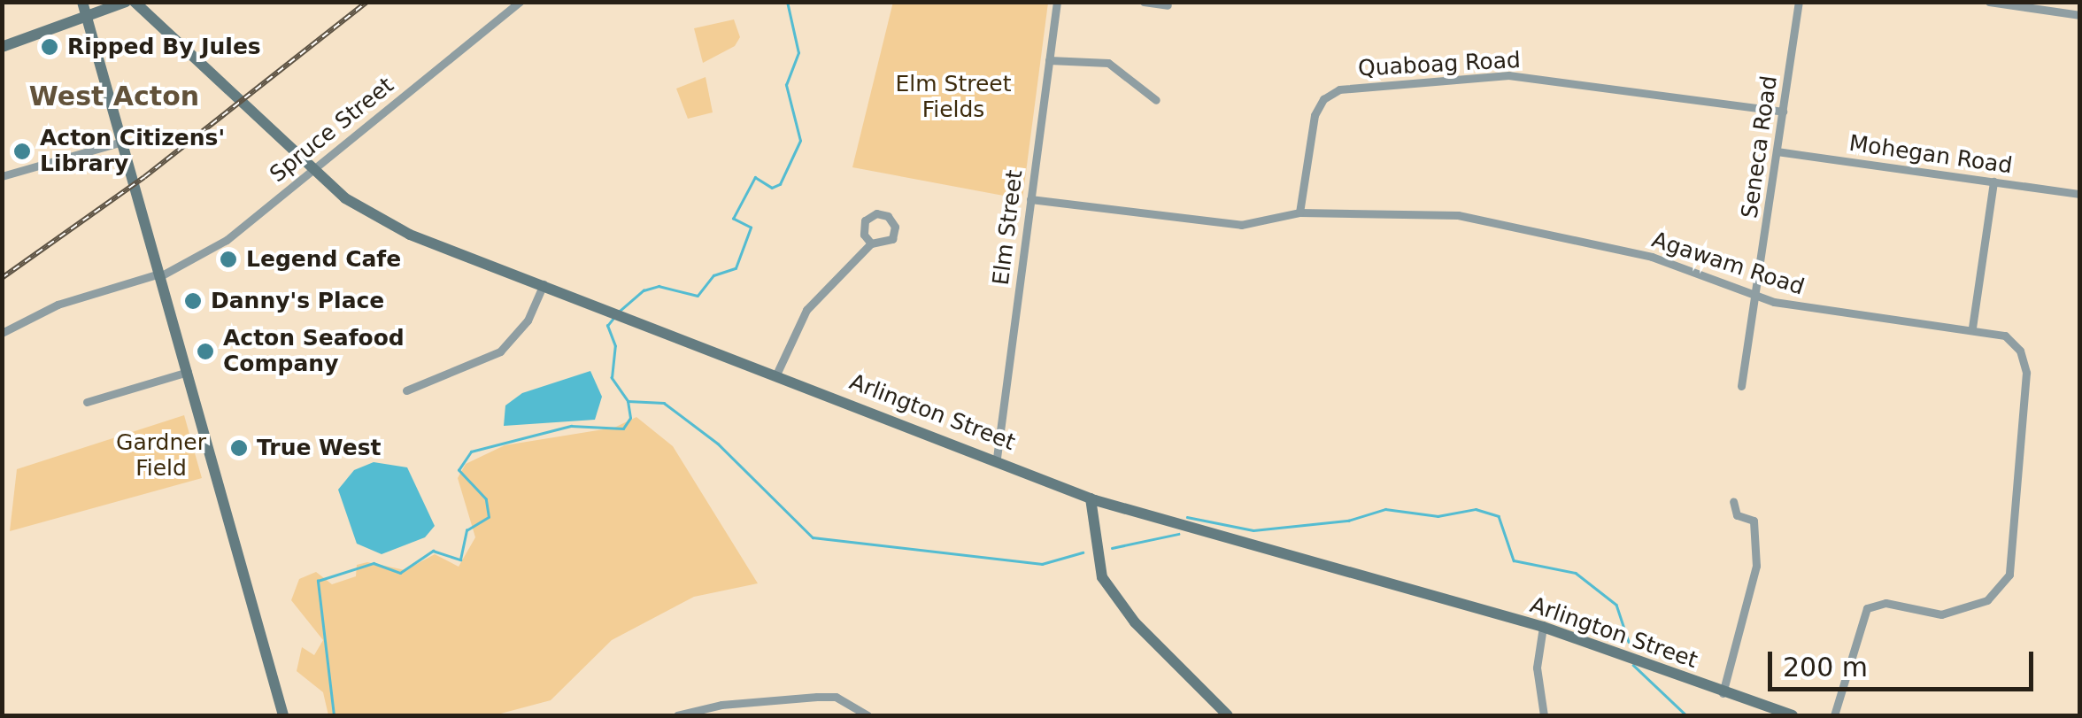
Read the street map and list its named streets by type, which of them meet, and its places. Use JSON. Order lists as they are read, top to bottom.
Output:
{
  "streets": {
    "street": [
      "Quaboag Road",
      "Spruce Street",
      "Seneca Road",
      "Mohegan Road",
      "Elm Street",
      "Agawam Road",
      "Arlington Street"
    ]
  },
  "crossings": [
    ["Quaboag Road", "Seneca Road"],
    ["Quaboag Road", "Agawam Road"],
    ["Spruce Street", "Arlington Street"],
    ["Seneca Road", "Mohegan Road"],
    ["Seneca Road", "Agawam Road"],
    ["Elm Street", "Agawam Road"],
    ["Elm Street", "Arlington Street"]
  ],
  "districts": ["West Acton"],
  "parks": ["Elm Street Fields", "Gardner Field"],
  "places": [
    "Ripped By Jules",
    "Acton Citizens' Library",
    "Legend Cafe",
    "Danny's Place",
    "Acton Seafood Company",
    "True West"
  ],
  "scale_bar": "200 m"
}
